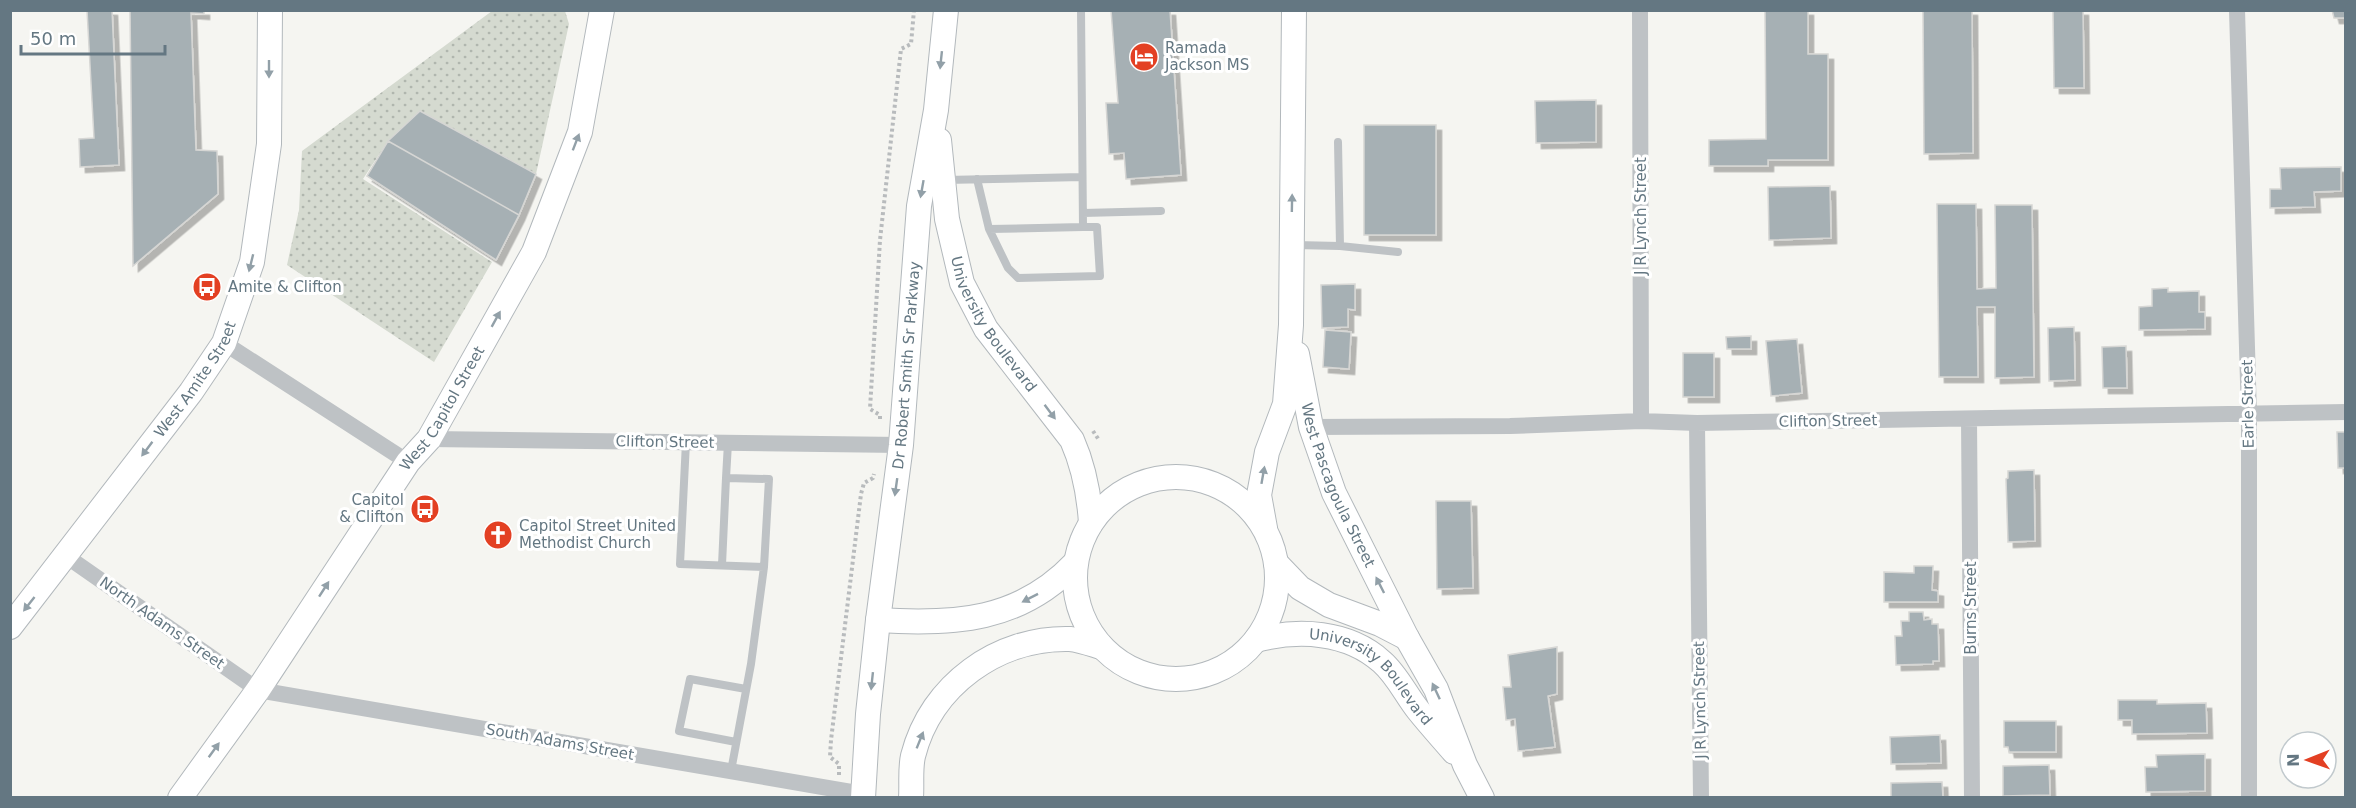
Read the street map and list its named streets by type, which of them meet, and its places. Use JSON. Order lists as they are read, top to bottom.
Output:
{
  "streets": {
    "main road": [
      "University Boulevard",
      "Dr Robert Smith Sr Parkway",
      "West Amite Street",
      "West Capitol Street",
      "West Pascagoula Street"
    ],
    "street": [
      "J R Lynch Street",
      "Earle Street",
      "Clifton Street",
      "Burns Street",
      "North Adams Street",
      "South Adams Street"
    ]
  },
  "crossings": [
    ["J R Lynch Street", "Clifton Street"],
    ["University Boulevard", "Dr Robert Smith Sr Parkway"],
    ["University Boulevard", "West Pascagoula Street"],
    ["Dr Robert Smith Sr Parkway", "Clifton Street"],
    ["Dr Robert Smith Sr Parkway", "South Adams Street"],
    ["West Amite Street", "North Adams Street"],
    ["Earle Street", "Clifton Street"],
    ["West Capitol Street", "Clifton Street"],
    ["West Capitol Street", "North Adams Street"],
    ["West Capitol Street", "South Adams Street"],
    ["Clifton Street", "West Pascagoula Street"],
    ["Clifton Street", "Burns Street"],
    ["North Adams Street", "South Adams Street"]
  ],
  "one_way": ["Dr Robert Smith Sr Parkway", "West Amite Street", "West Capitol Street"],
  "places": {
    "hotel": ["Ramada Jackson MS"],
    "bus stop": ["Amite & Clifton", "Capitol & Clifton"],
    "church": ["Capitol Street United Methodist Church"]
  },
  "scale_bar": "50 m",
  "north": "left"
}
